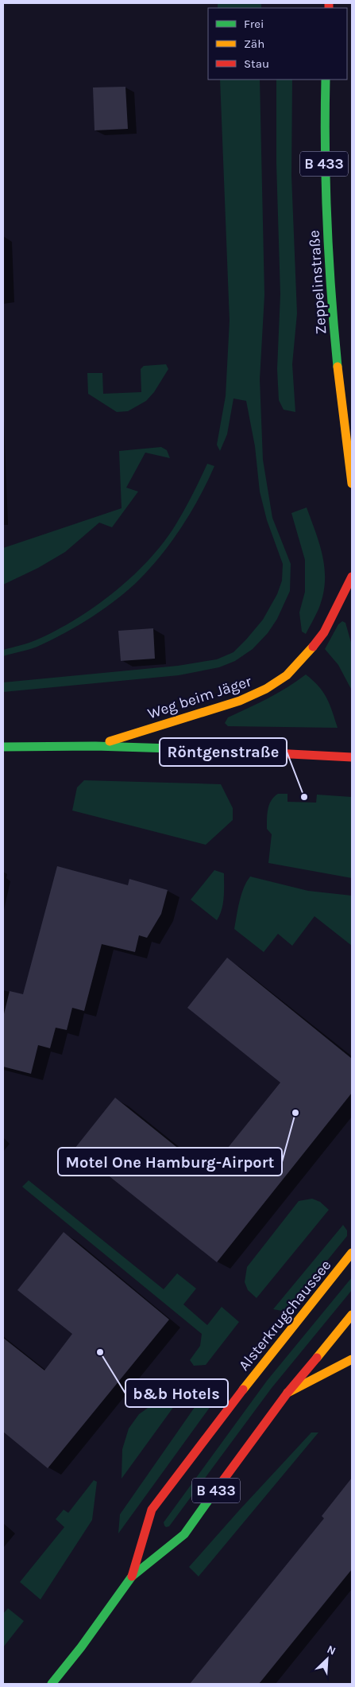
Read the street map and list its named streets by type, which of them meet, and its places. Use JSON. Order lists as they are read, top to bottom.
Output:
{
  "streets": {
    "main road": [
      "B 433",
      "Zeppelinstraße",
      "Weg beim Jäger",
      "Alsterkrugchaussee"
    ]
  },
  "places": ["Röntgenstraße", "Motel One Hamburg-Airport", "b&b Hotels"],
  "legend": ["Frei", "Zäh", "Stau"],
  "north": "top right"
}
